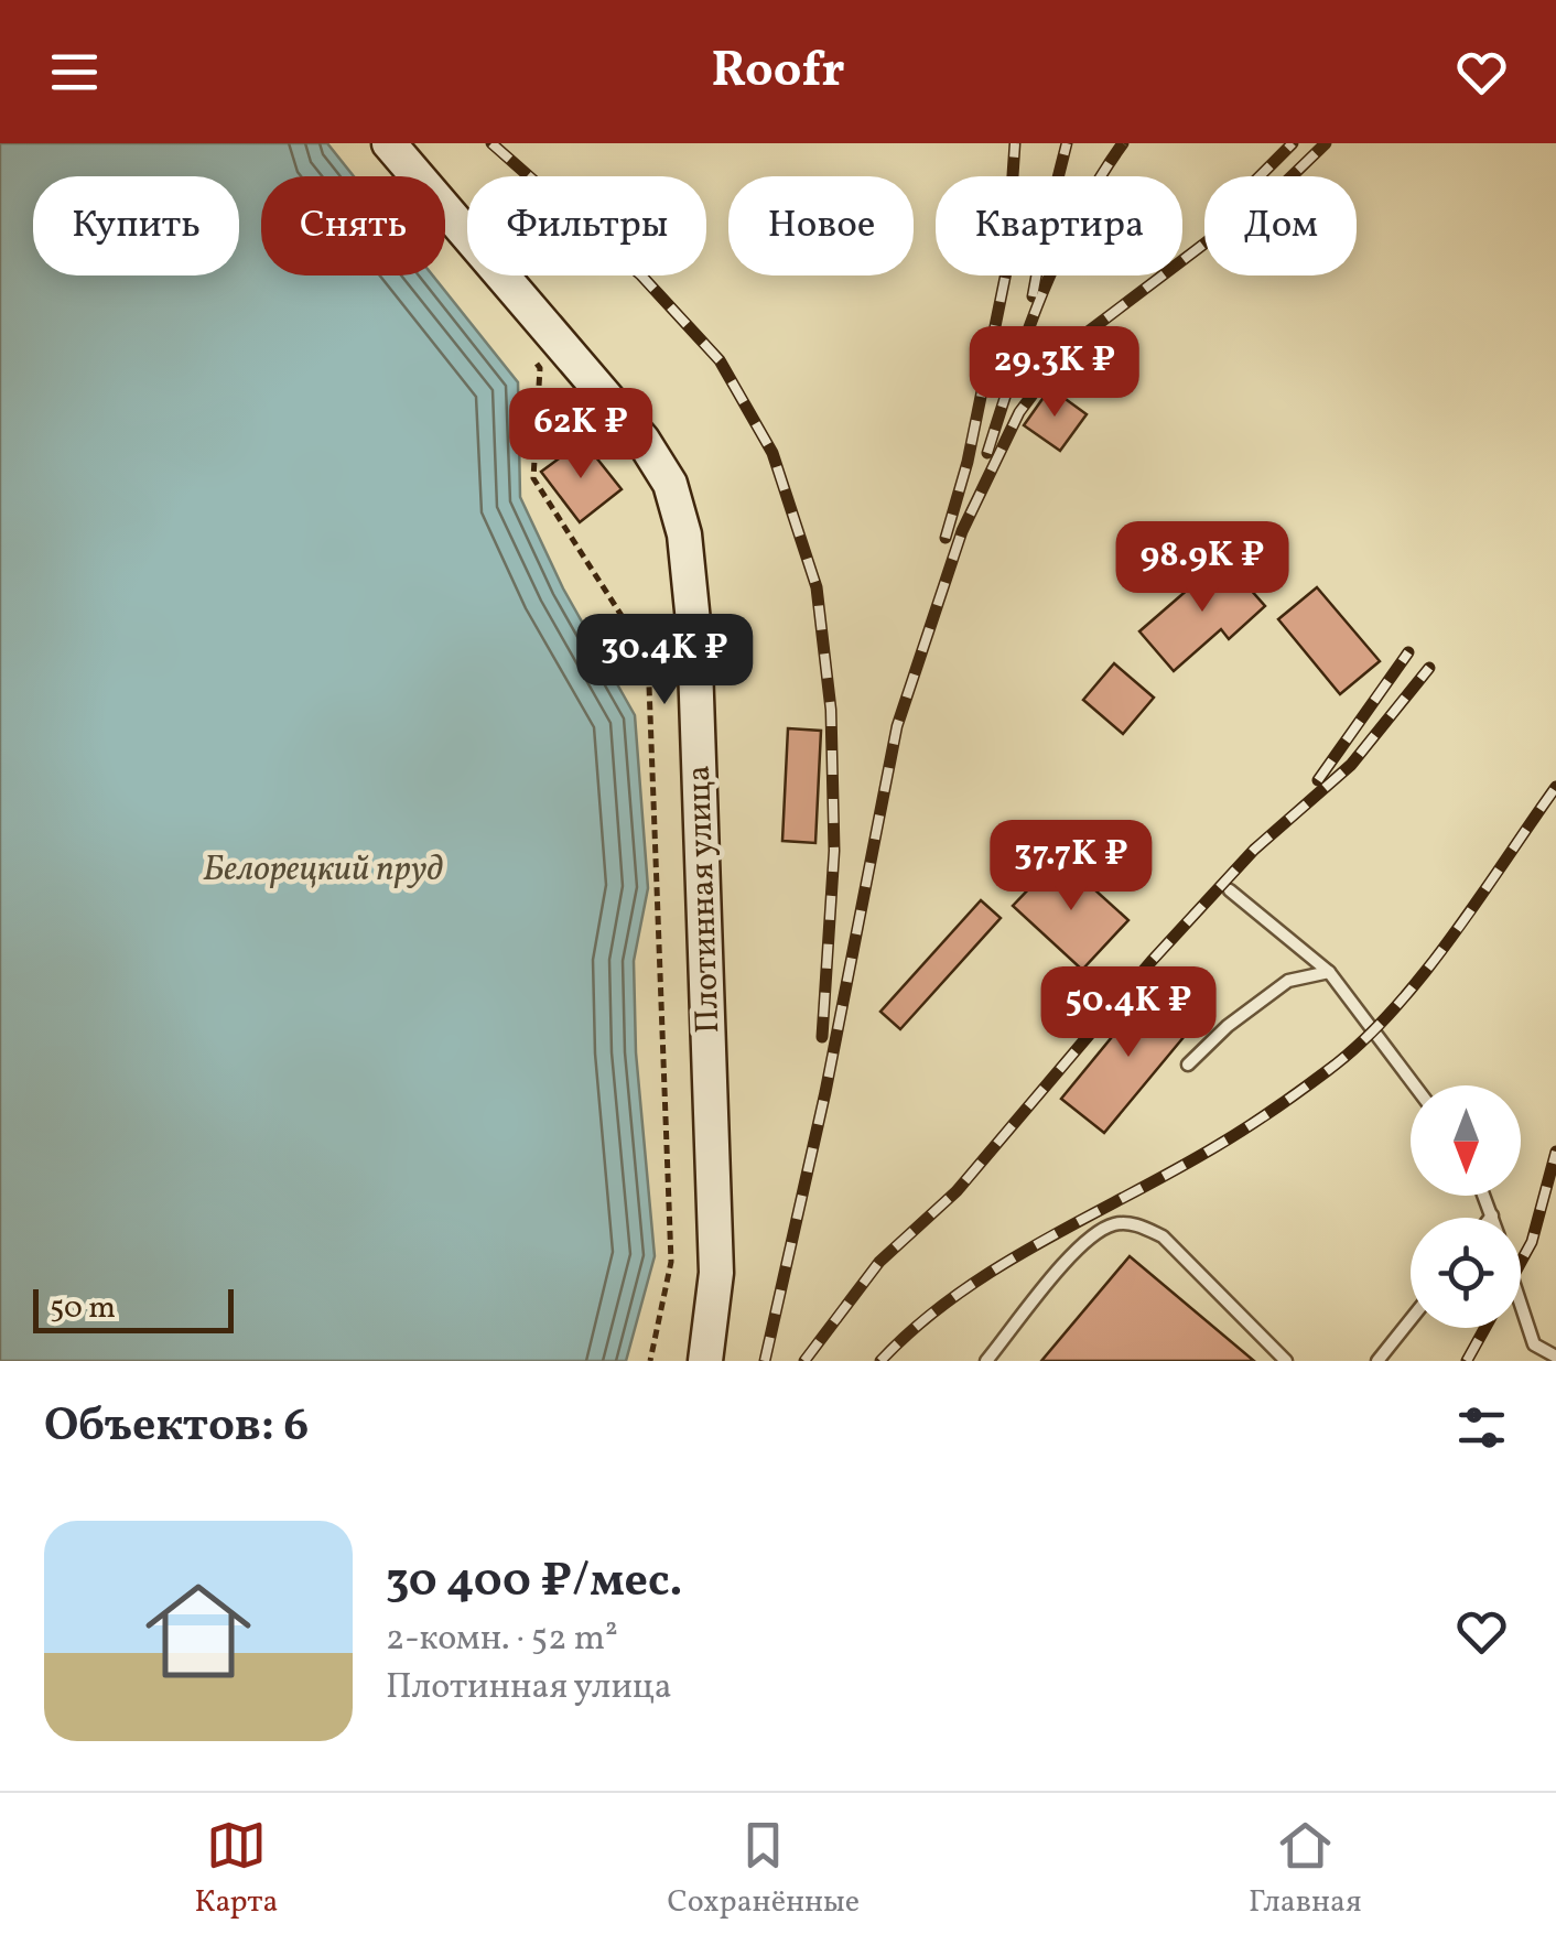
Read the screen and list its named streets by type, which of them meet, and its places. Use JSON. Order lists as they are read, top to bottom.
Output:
{
  "streets": {
    "street": ["Плотинная улица"]
  },
  "water": ["Белорецкий пруд"],
  "scale_bar": "50 m",
  "north": "bottom",
  "page": {
    "header": "Roofr",
    "chip": [
      "Купить",
      "Снять",
      "Фильтры",
      "Новое",
      "Квартира",
      "Дом"
    ],
    "price": [
      "29.3K ₽",
      "62K ₽",
      "98.9K ₽",
      "30.4K ₽",
      "37.7K ₽",
      "50.4K ₽"
    ],
    "scale": "50 m",
    "heading": "Объектов: 6",
    "list": [
      {
        "name": "30 400 ₽/мес.",
        "note": "2-комн. · 52 m² · Плотинная улица"
      }
    ],
    "tabs": ["Карта", "Сохранённые", "Главная"]
  }
}
